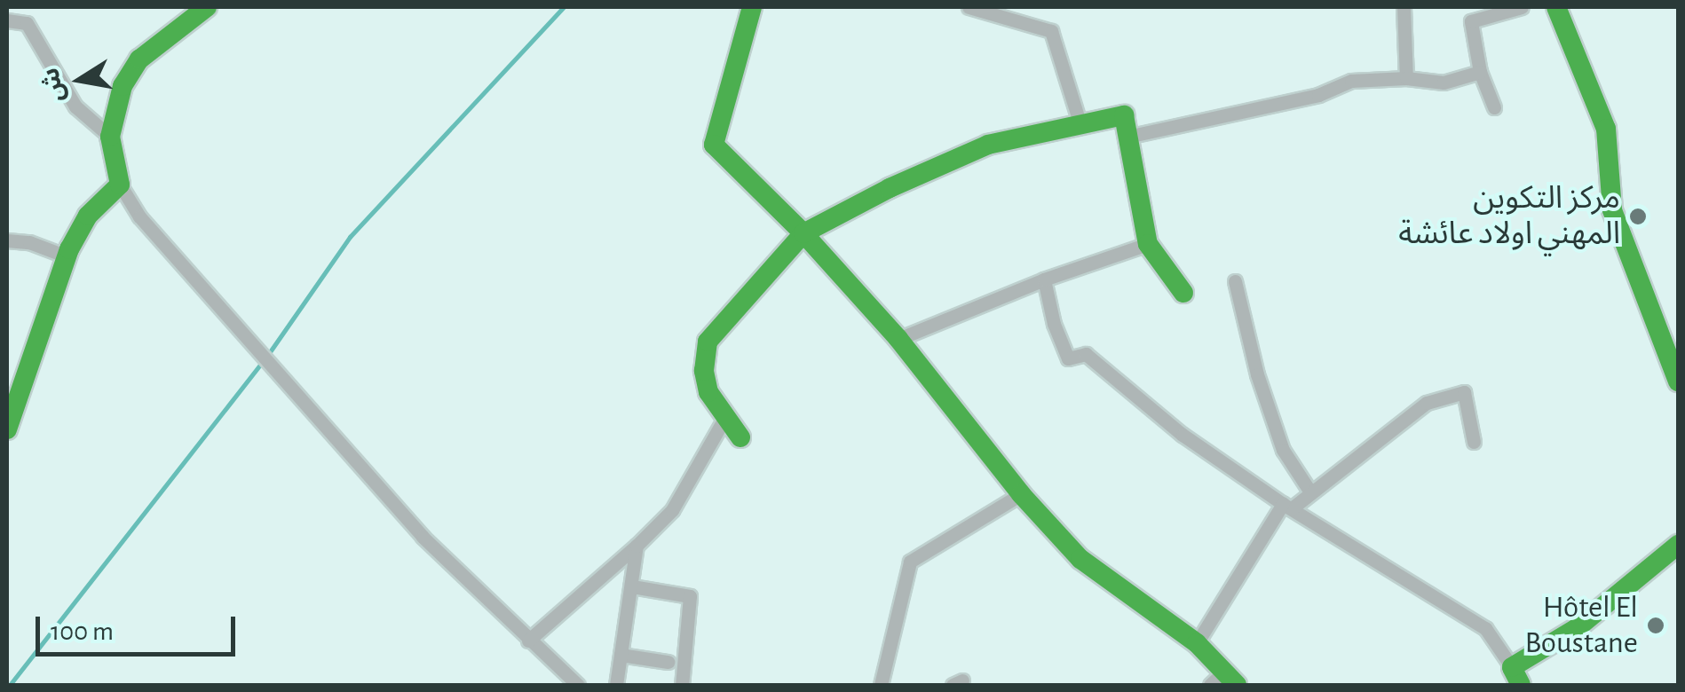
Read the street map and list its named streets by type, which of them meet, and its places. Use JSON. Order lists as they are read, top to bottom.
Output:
{
  "places": ["مركز التكوين المهني اولاد عائشة", "Hôtel El Boustane"],
  "scale_bar": "100 m",
  "north": "left"
}
